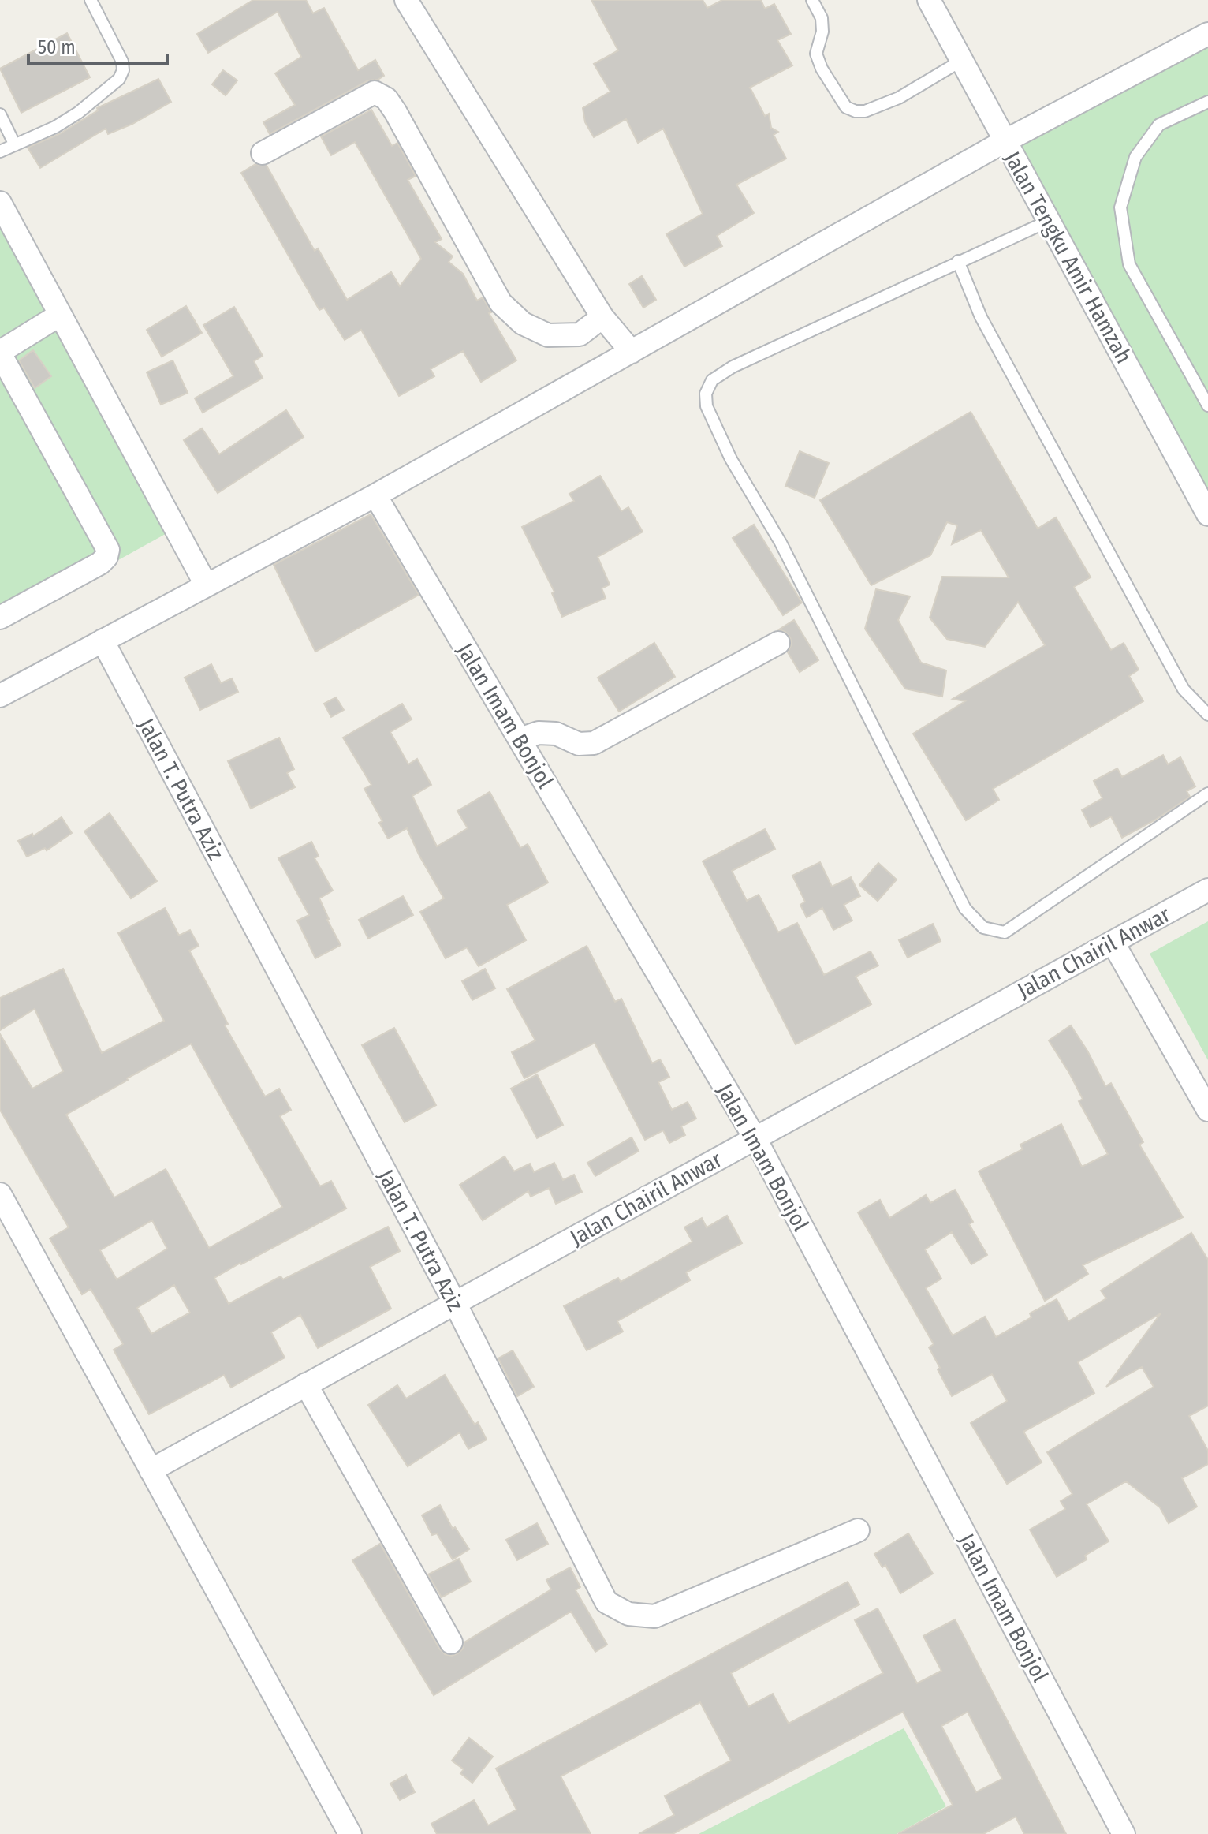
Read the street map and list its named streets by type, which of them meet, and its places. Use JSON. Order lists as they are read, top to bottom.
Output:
{
  "streets": {
    "street": [
      "Jalan Tengku Amir Hamzah",
      "Jalan Imam Bonjol",
      "Jalan T. Putra Aziz",
      "Jalan Chairil Anwar"
    ]
  },
  "crossings": [
    ["Jalan Imam Bonjol", "Jalan Chairil Anwar"],
    ["Jalan T. Putra Aziz", "Jalan Chairil Anwar"]
  ],
  "scale_bar": "50 m"
}
